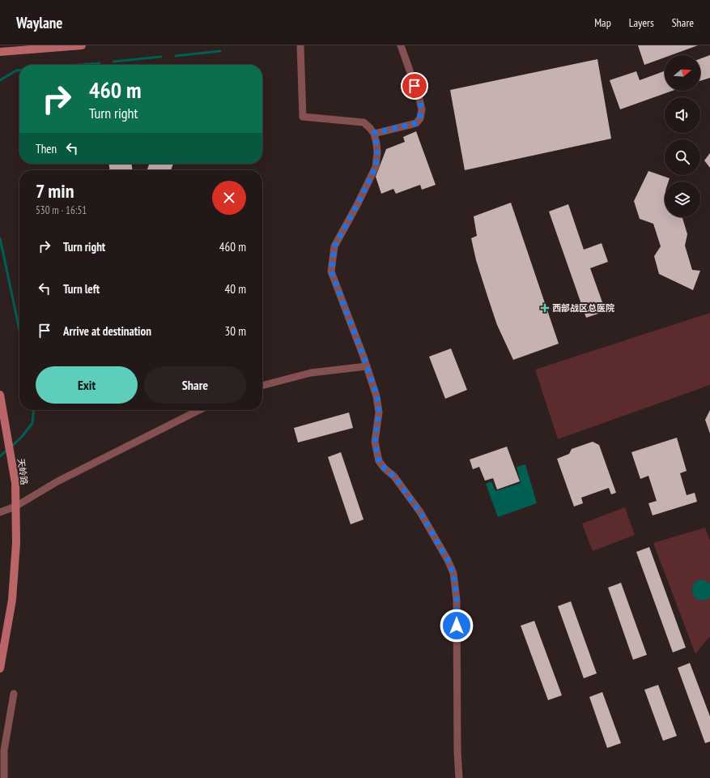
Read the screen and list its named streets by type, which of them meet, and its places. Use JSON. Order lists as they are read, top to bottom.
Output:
{
  "streets": {
    "street": ["天岭路"]
  },
  "places": {
    "health": ["西部战区总医院"]
  },
  "north": "right",
  "page": {
    "header": "Waylane",
    "nav": ["Map", "Layers", "Share"],
    "turn": ["460 m", "Turn right"],
    "then": "Then",
    "heading": ["7 min", "530 m · 16:51"],
    "list": [
      {
        "name": "Turn right",
        "value": "460 m"
      },
      {
        "name": "Turn left",
        "value": "40 m"
      },
      {
        "name": "Arrive at destination",
        "value": "30 m"
      }
    ],
    "buttons": ["Exit", "Share"]
  }
}
